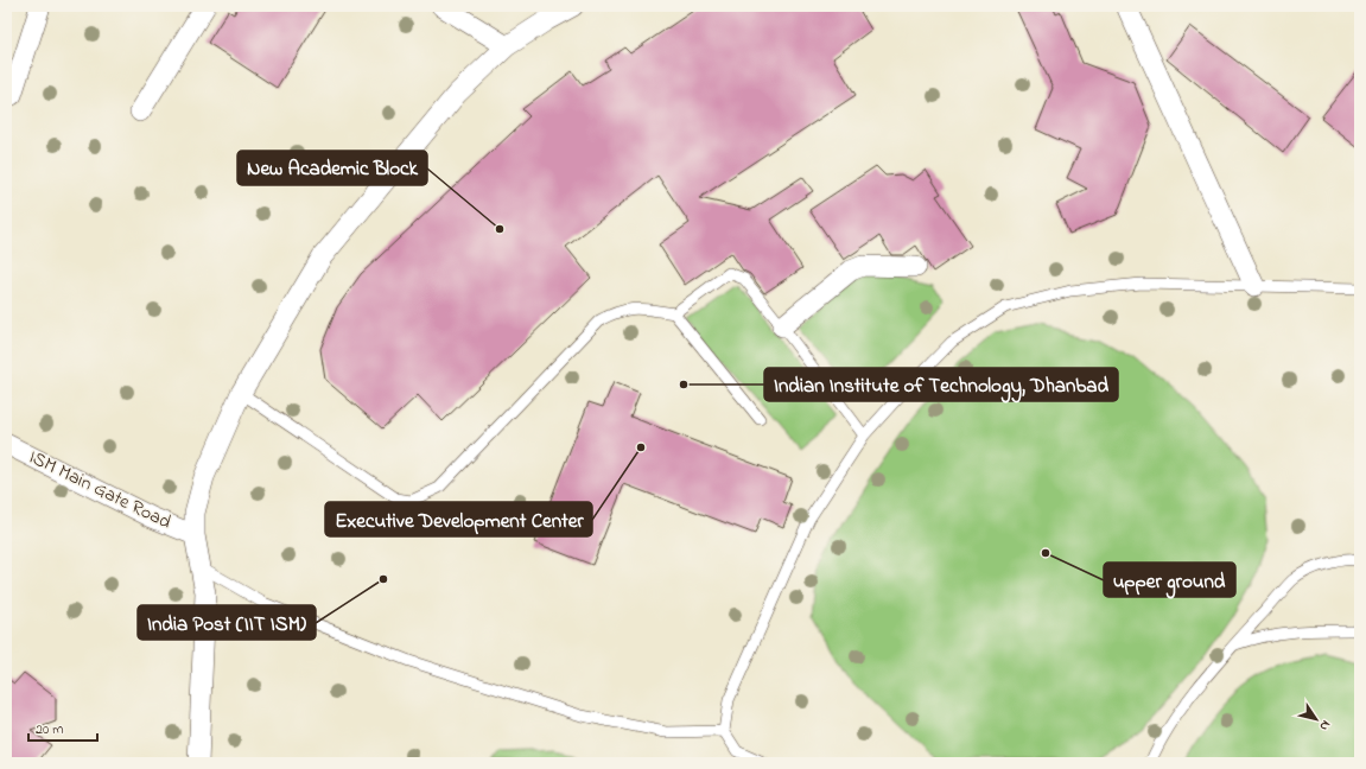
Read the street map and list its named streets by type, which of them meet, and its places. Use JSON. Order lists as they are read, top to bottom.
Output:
{
  "streets": {
    "street": ["ISM Main Gate Road"]
  },
  "places": [
    "New Academic Block",
    "Indian Institute of Technology, Dhanbad",
    "Executive Development Center",
    "upper ground",
    "India Post (IIT ISM)"
  ],
  "scale_bar": "20 m",
  "north": "bottom right"
}
